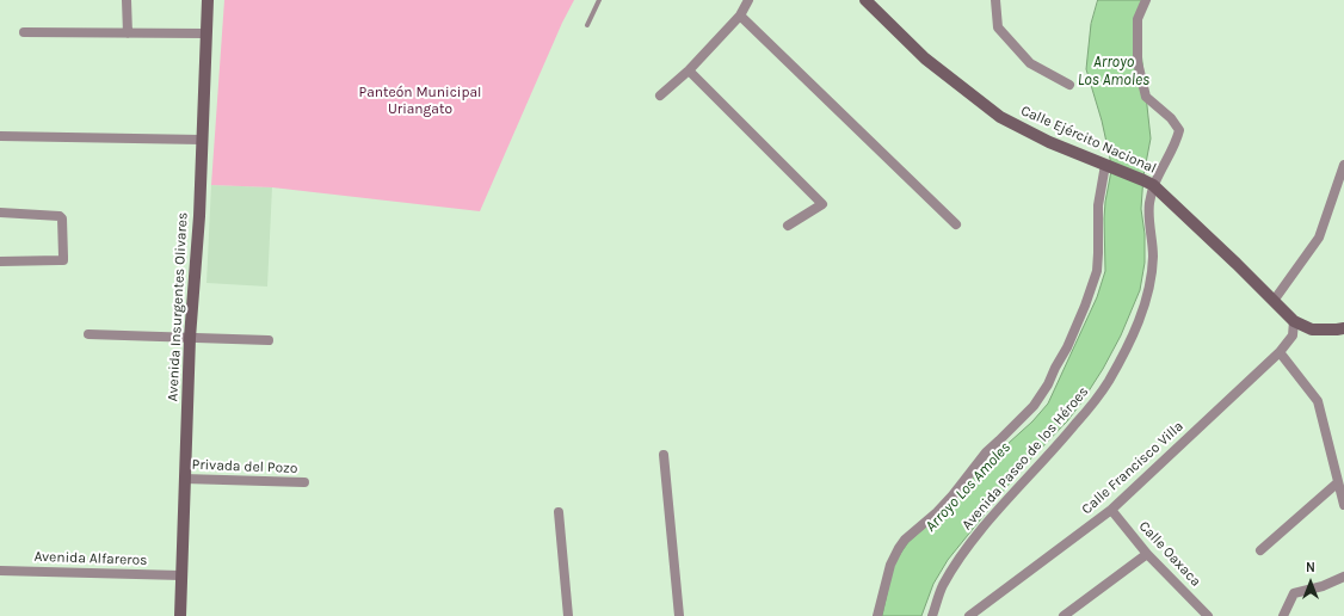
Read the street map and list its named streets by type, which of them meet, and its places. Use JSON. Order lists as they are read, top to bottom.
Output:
{
  "streets": {
    "street": [
      "Calle Ejército Nacional",
      "Avenida Insurgentes Olivares",
      "Avenida Paseo de los Héroes",
      "Privada del Pozo",
      "Calle Francisco Villa",
      "Calle Oaxaca",
      "Avenida Alfareros"
    ]
  },
  "crossings": [
    ["Calle Ejército Nacional", "Avenida Paseo de los Héroes"],
    ["Calle Ejército Nacional", "Calle Francisco Villa"],
    ["Avenida Insurgentes Olivares", "Privada del Pozo"],
    ["Avenida Insurgentes Olivares", "Avenida Alfareros"],
    ["Calle Francisco Villa", "Calle Oaxaca"]
  ],
  "water": ["Arroyo Los Amoles"],
  "parks": ["Panteón Municipal Uriangato"],
  "north": "top"
}
